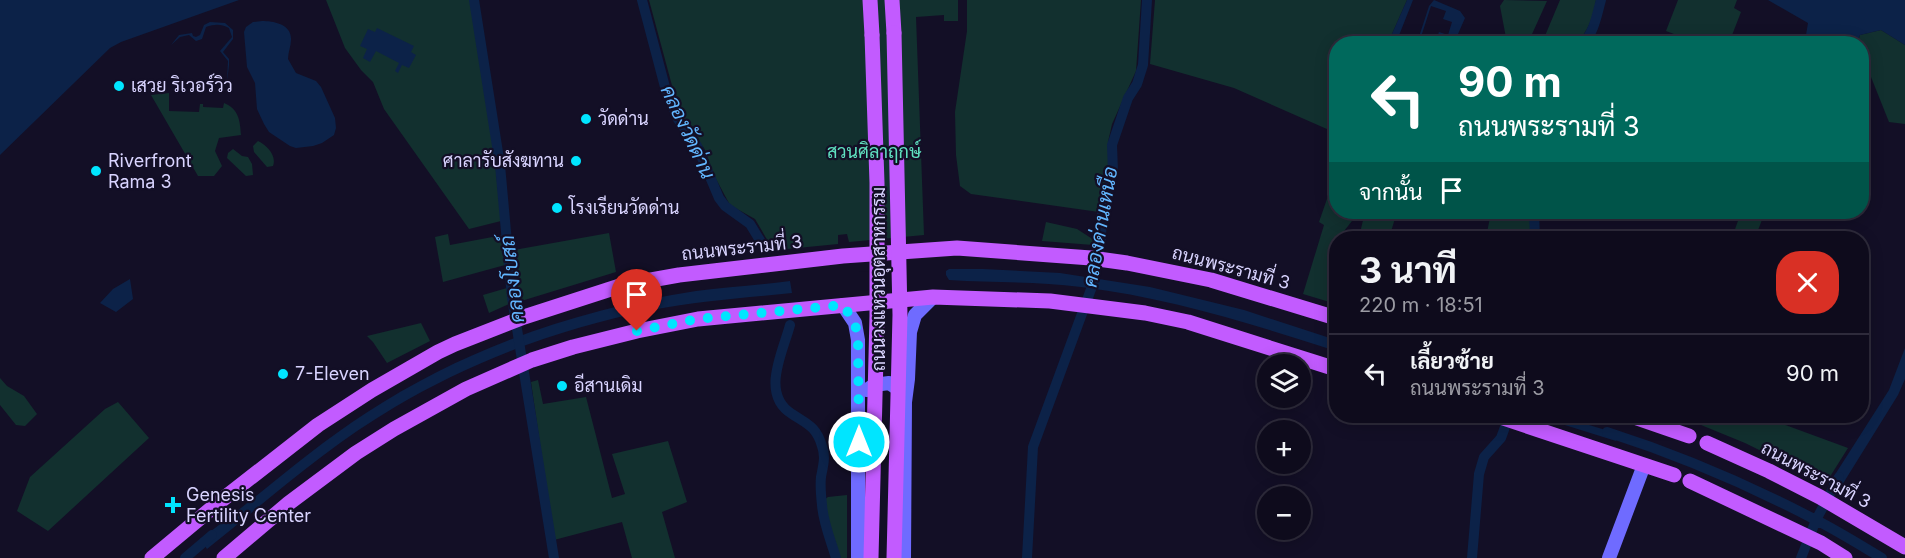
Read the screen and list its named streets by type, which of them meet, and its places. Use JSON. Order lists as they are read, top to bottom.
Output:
{
  "streets": {
    "main road": ["ถนนพระรามที่ 3", "ถนนวงแหวนอุตสาหกรรม"]
  },
  "water": ["คลองวัดด่าน", "คลองด่านเหนือ", "คลองโบสถ์"],
  "parks": ["สวนศิลาฤกษ์"],
  "places": {
    "other": [
      "เสวย ริเวอร์วิว",
      "วัดด่าน",
      "ศาลารับสังฆทาน",
      "Riverfront Rama 3",
      "โรงเรียนวัดด่าน",
      "7-Eleven",
      "อีสานเดิม"
    ],
    "health": ["Genesis Fertility Center"]
  },
  "page": {
    "turn": ["90 m", "ถนนพระรามที่ 3"],
    "then": "จากนั้น",
    "heading": ["3 นาที", "220 m · 18:51"],
    "list": [
      {
        "name": "เลี้ยวซ้าย",
        "note": "ถนนพระรามที่ 3",
        "value": "90 m"
      }
    ],
    "map_buttons": ["+", "−"]
  }
}
